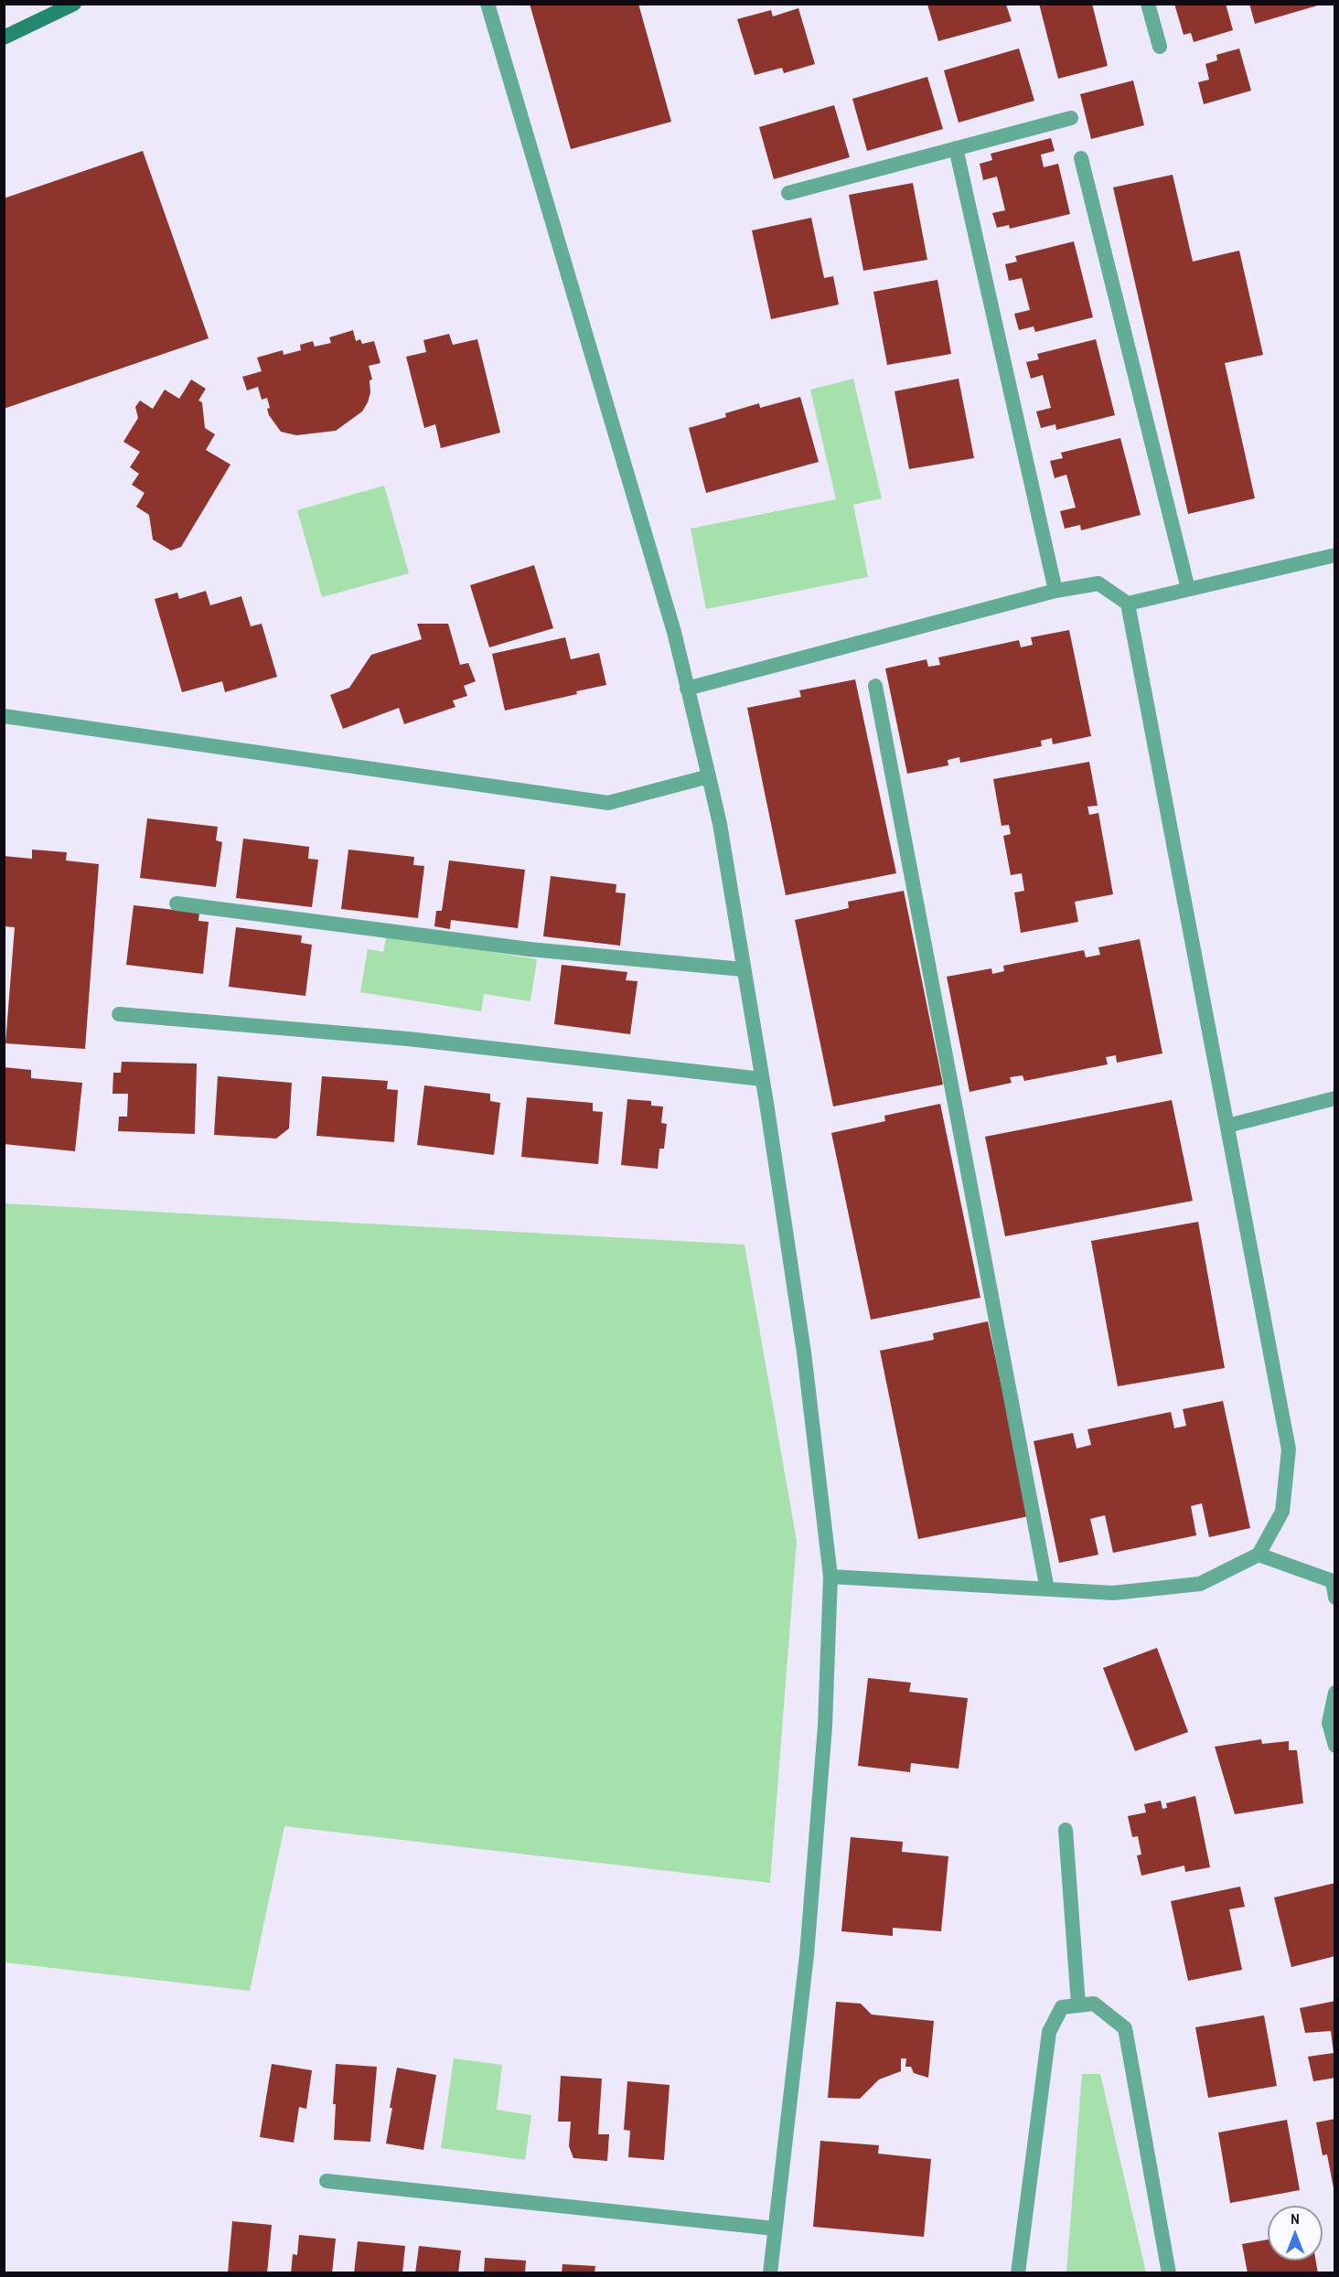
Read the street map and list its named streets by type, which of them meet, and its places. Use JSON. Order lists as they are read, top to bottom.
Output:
{
  "north": "top"
}
